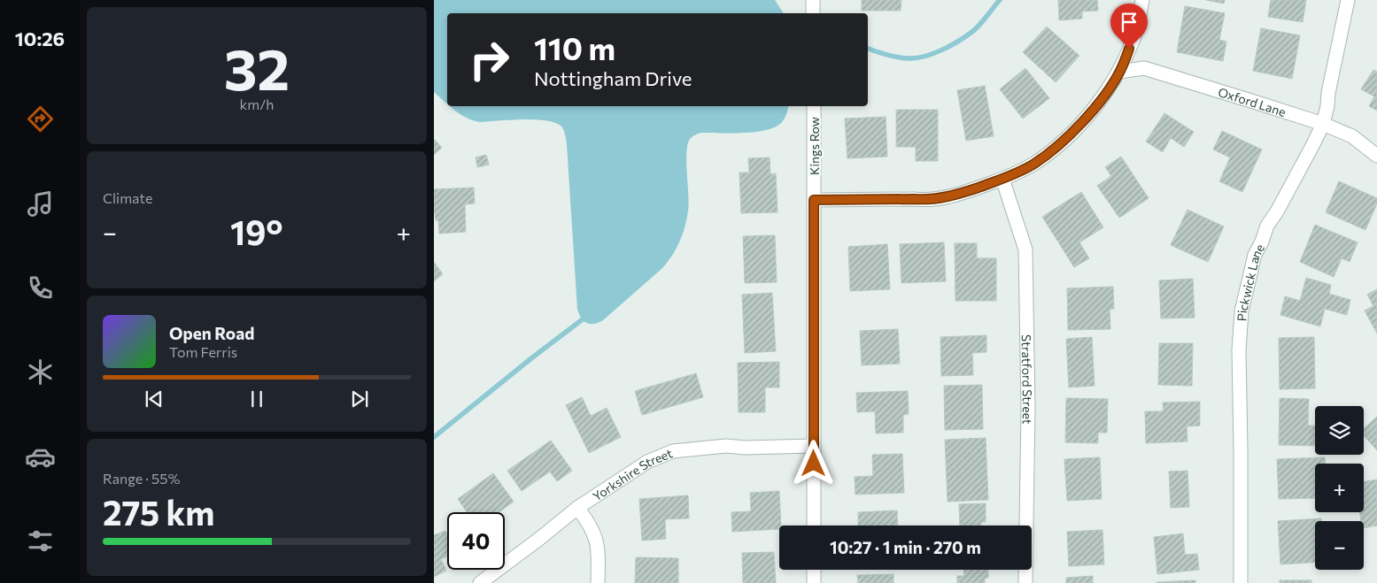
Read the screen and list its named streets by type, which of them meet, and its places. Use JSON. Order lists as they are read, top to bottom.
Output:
{
  "streets": {
    "street": [
      "Oxford Lane",
      "Kings Row",
      "Pickwick Lane",
      "Stratford Street",
      "Yorkshire Street"
    ]
  },
  "crossings": [
    ["Oxford Lane", "Pickwick Lane"],
    ["Kings Row", "Yorkshire Street"]
  ],
  "page": {
    "tabs": "10:26",
    "tile": [
      ["32", "km/h"],
      "Climate",
      ["Range · 55%", "275 km"]
    ],
    "turn": ["110 m", "Nottingham Drive"],
    "heat": ["−", "19°", "+"],
    "song": ["Open Road", "Tom Ferris"],
    "map_buttons": ["+", "−"],
    "limit": "40",
    "trip": "10:27 · 1 min · 270 m"
  }
}
